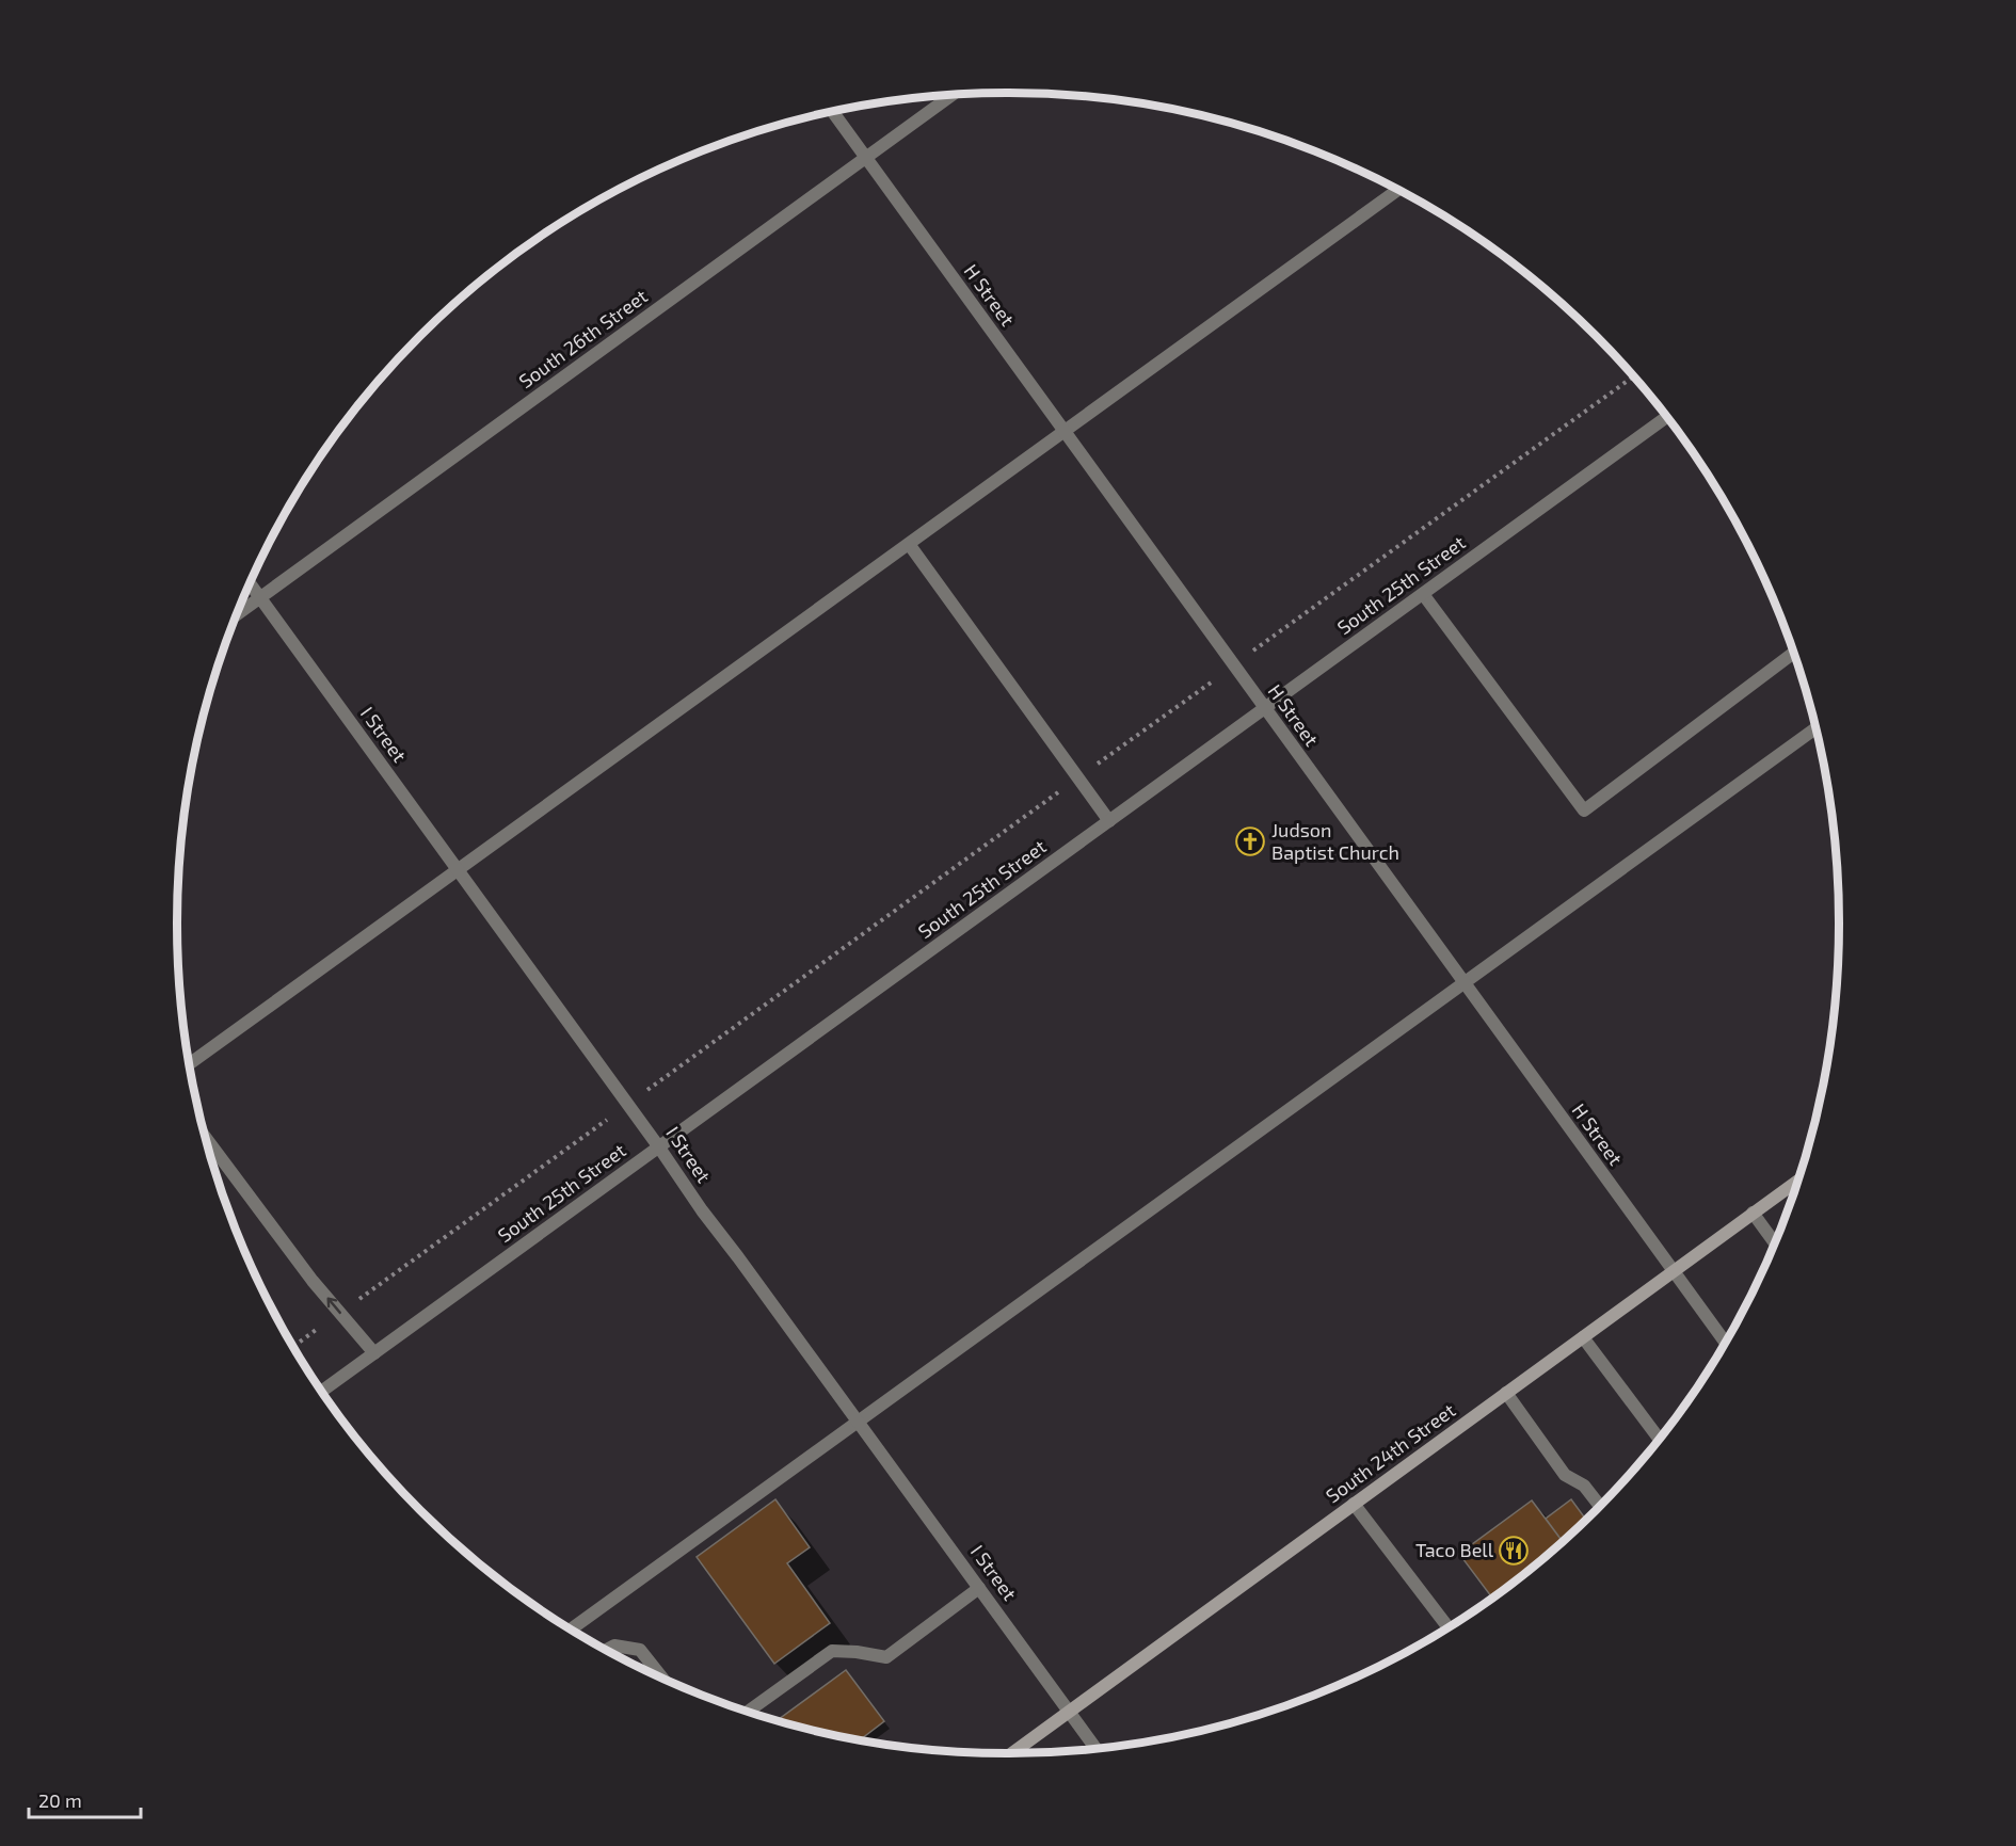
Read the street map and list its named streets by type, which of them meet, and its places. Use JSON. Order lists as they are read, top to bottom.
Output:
{
  "streets": {
    "main road": ["South 24th Street"],
    "street": [
      "H Street",
      "South 26th Street",
      "South 25th Street",
      "I Street"
    ]
  },
  "crossings": [
    ["H Street", "South 26th Street"],
    ["H Street", "South 25th Street"],
    ["H Street", "South 24th Street"],
    ["South 26th Street", "I Street"],
    ["South 25th Street", "I Street"],
    ["I Street", "South 24th Street"]
  ],
  "places": {
    "church": ["Judson Baptist Church"],
    "restaurant": ["Taco Bell"]
  },
  "scale_bar": "20 m"
}
